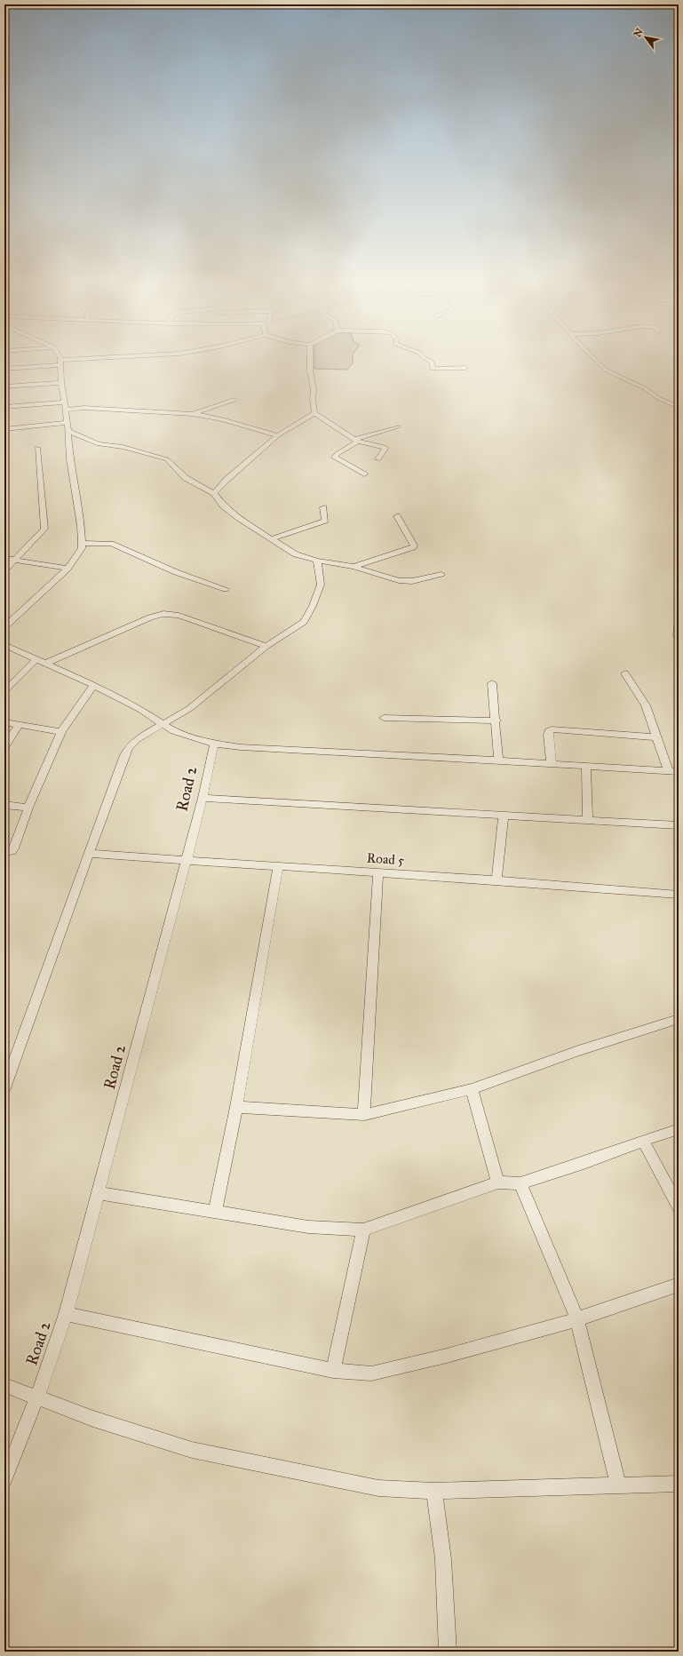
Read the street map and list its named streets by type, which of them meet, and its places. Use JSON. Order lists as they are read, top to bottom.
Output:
{
  "streets": {
    "street": ["Road 2", "Road 5"]
  },
  "crossings": [
    ["Road 2", "Road 5"]
  ],
  "north": "top left"
}
